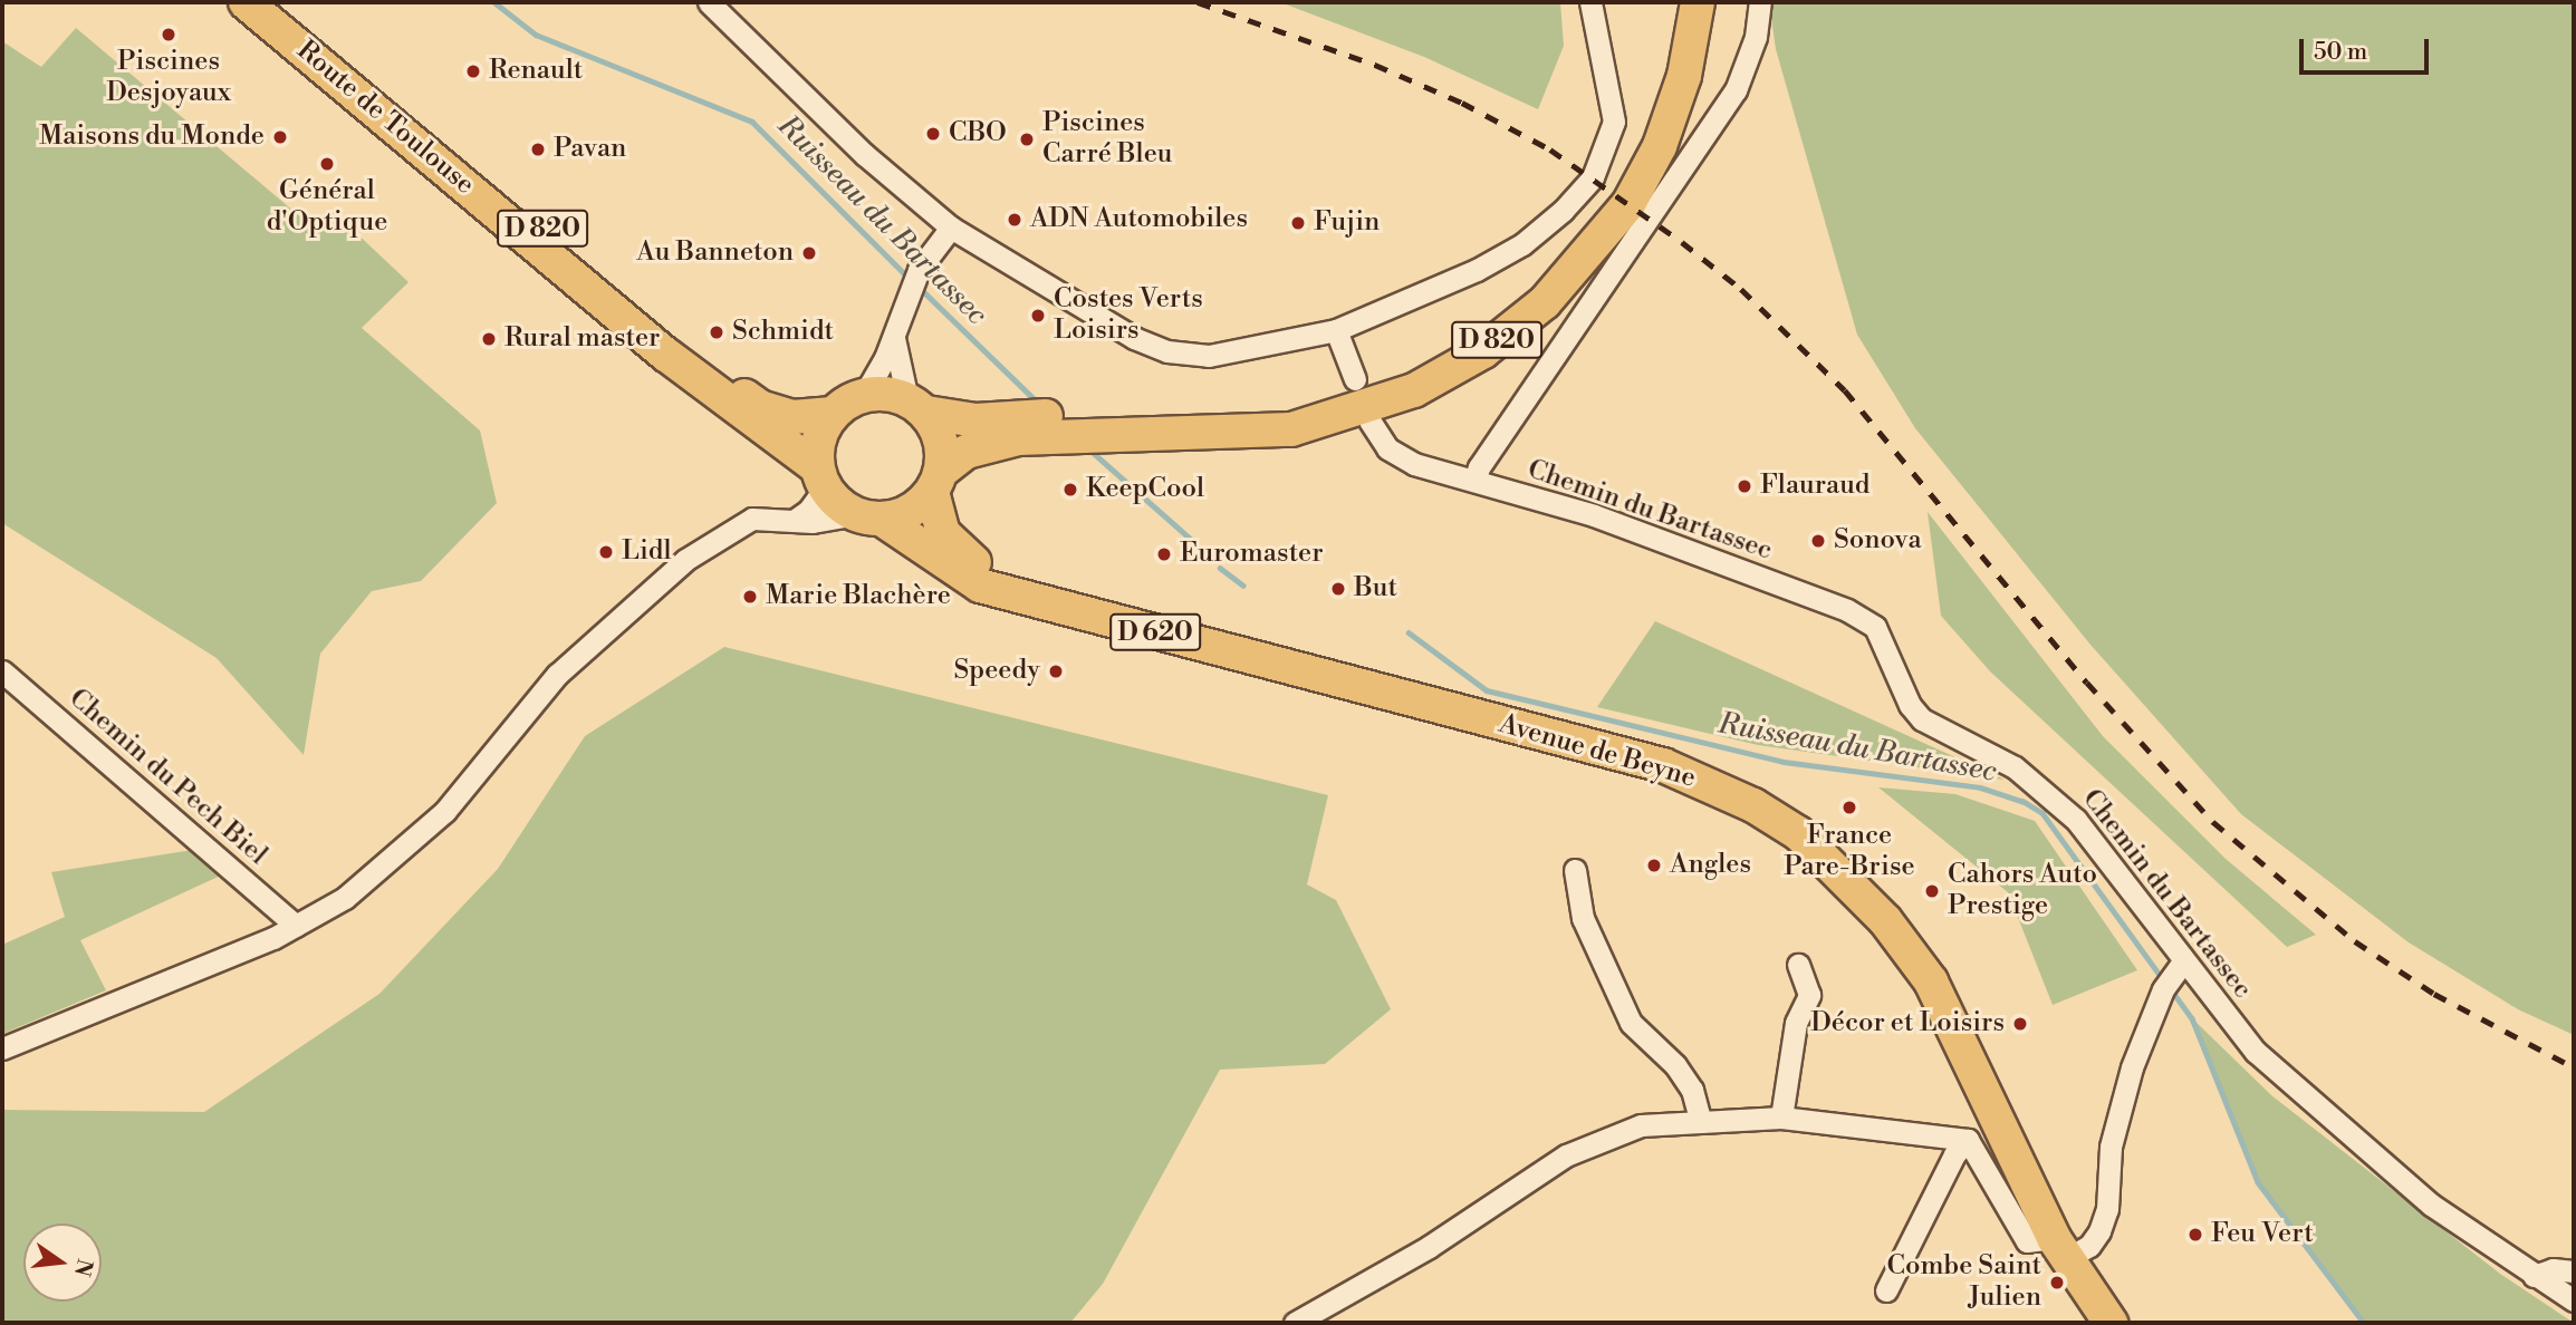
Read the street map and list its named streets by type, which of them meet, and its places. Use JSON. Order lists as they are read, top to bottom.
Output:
{
  "streets": {
    "main road": [
      "Route de Toulouse",
      "D 820",
      "D 620",
      "Avenue de Beyne"
    ],
    "street": ["Chemin du Bartassec", "Chemin du Pech Biel"]
  },
  "crossings": [
    ["Route de Toulouse", "D 820"],
    ["Route de Toulouse", "Avenue de Beyne"],
    ["D 820", "Avenue de Beyne"],
    ["D 620", "Avenue de Beyne"]
  ],
  "water": ["Ruisseau du Bartassec"],
  "places": [
    "Piscines Desjoyaux",
    "Renault",
    "CBO",
    "Maisons du Monde",
    "Piscines Carré Bleu",
    "Pavan",
    "Général d'Optique",
    "ADN Automobiles",
    "Fujin",
    "Au Banneton",
    "Costes Verts Loisirs",
    "Schmidt",
    "Rural master",
    "Flauraud",
    "KeepCool",
    "Sonova",
    "Lidl",
    "Euromaster",
    "But",
    "Marie Blachère",
    "Speedy",
    "France Pare-Brise",
    "Angles",
    "Cahors Auto Prestige",
    "Décor et Loisirs",
    "Feu Vert",
    "Combe Saint Julien"
  ],
  "scale_bar": "50 m",
  "north": "right"
}
